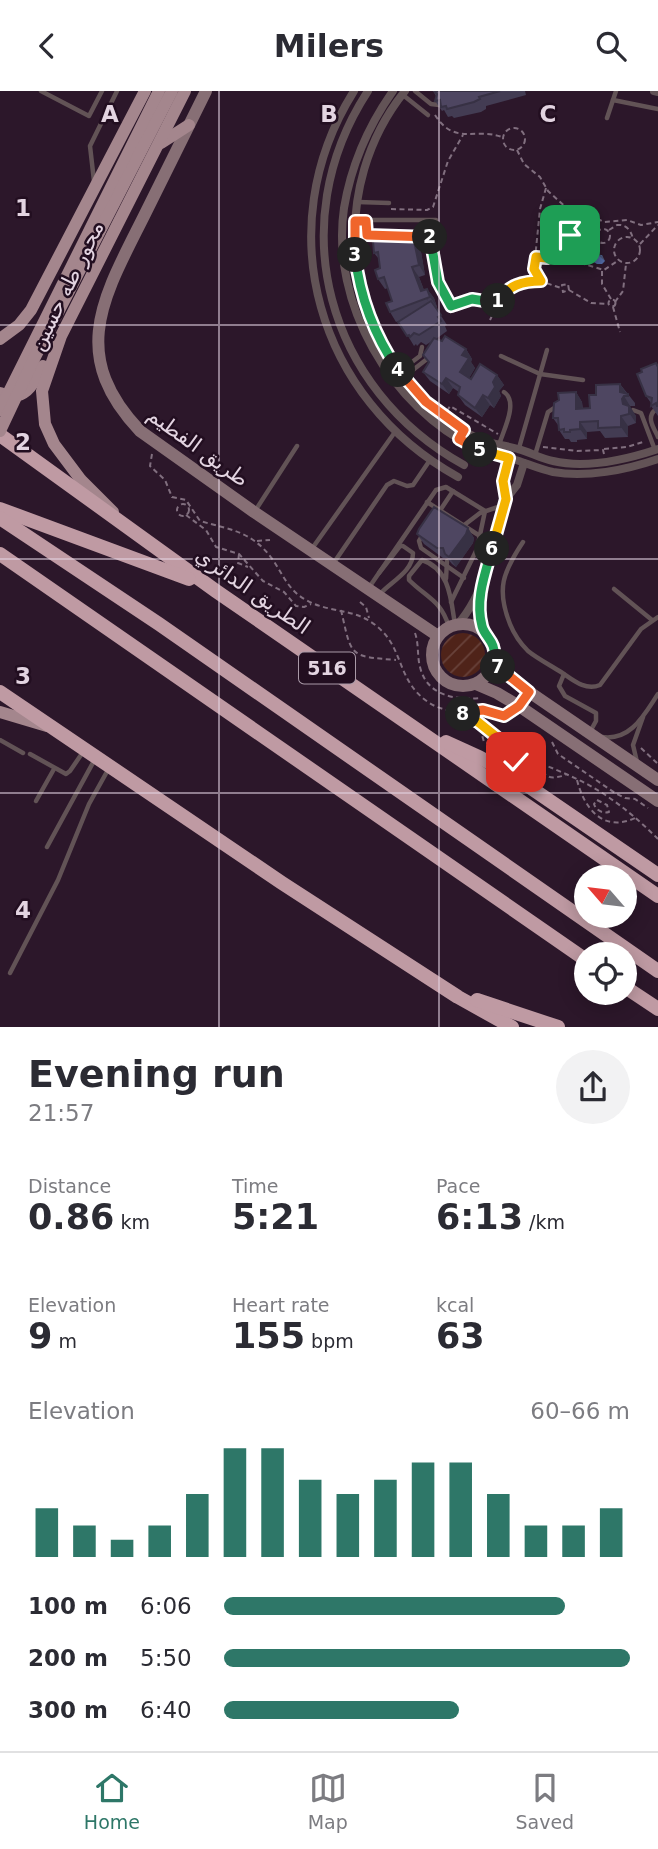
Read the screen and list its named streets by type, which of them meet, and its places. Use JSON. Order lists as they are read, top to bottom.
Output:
{
  "streets": {
    "highway": ["الطريق الدائري", "516"],
    "main road": ["محور طه حسين"],
    "street": ["طريق الفطيم"]
  },
  "crossings": [
    ["محور طه حسين", "الطريق الدائري"],
    ["الطريق الدائري", "516"]
  ],
  "north": "top left",
  "page": {
    "header": "Milers",
    "pins": [
      "2",
      "3",
      "1",
      "4",
      "5",
      "6",
      "7",
      "8"
    ],
    "heading": ["Evening run", "21:57"],
    "stats": [
      ["Distance", "0.86 km"],
      ["Time", "5:21"],
      ["Pace", "6:13 /km"],
      ["Elevation", "9 m"],
      ["Heart rate", "155 bpm"],
      ["kcal", "63"]
    ],
    "chart": ["Elevation", "60–66 m"],
    "list": [
      {
        "name": "100 m",
        "note": "6:06"
      },
      {
        "name": "200 m",
        "note": "5:50"
      },
      {
        "name": "300 m",
        "note": "6:40"
      }
    ],
    "tabs": ["Home", "Map", "Saved"]
  },
  "grid": {
    "columns": ["A", "B", "C"],
    "rows": [
      "1",
      "2",
      "3",
      "4"
    ]
  }
}
